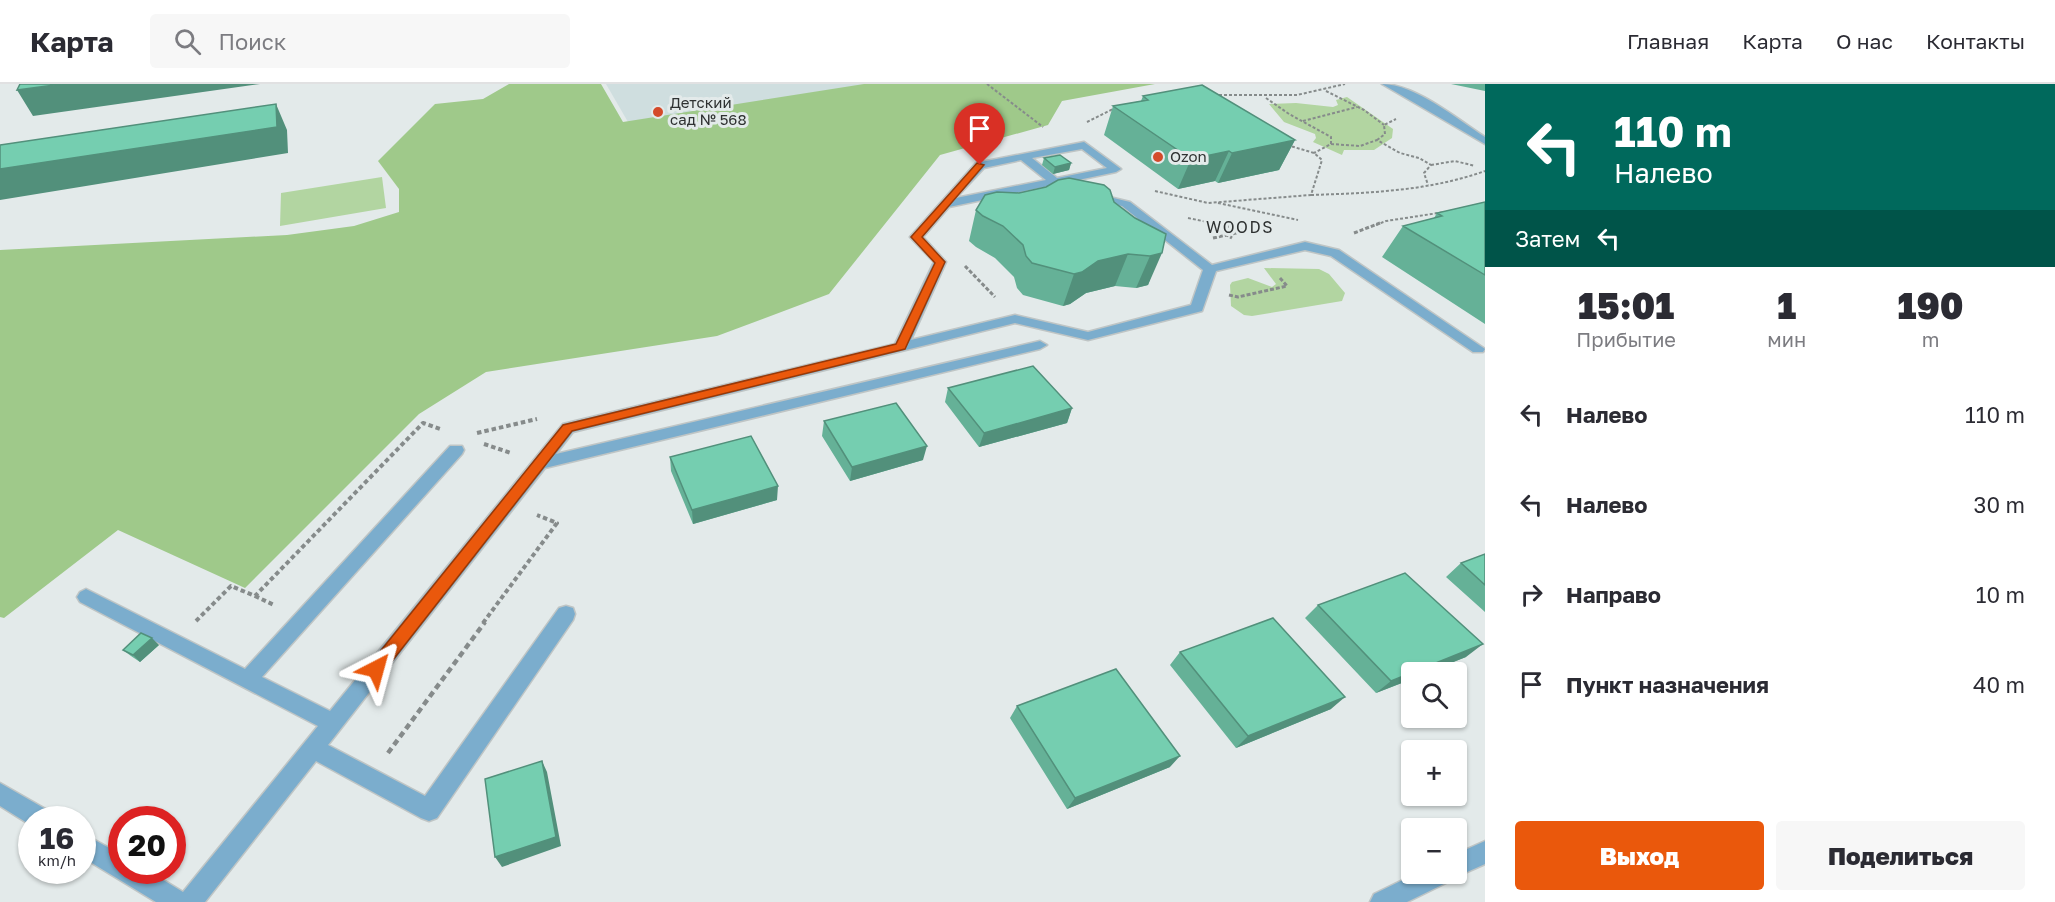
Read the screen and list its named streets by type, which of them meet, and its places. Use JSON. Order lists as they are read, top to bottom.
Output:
{
  "districts": ["WOODS"],
  "places": ["Детский сад № 568", "Ozon"],
  "page": {
    "header": "Карта",
    "search": "Поиск",
    "nav": [
      "Главная",
      "Карта",
      "О нас",
      "Контакты"
    ],
    "turn": ["110 m", "Налево"],
    "then": "Затем",
    "eta": [
      "15:01",
      "Прибытие",
      "1",
      "мин",
      "190",
      "m"
    ],
    "list": [
      {
        "name": "Налево",
        "value": "110 m"
      },
      {
        "name": "Налево",
        "value": "30 m"
      },
      {
        "name": "Направо",
        "value": "10 m"
      },
      {
        "name": "Пункт назначения",
        "value": "40 m"
      }
    ],
    "map_buttons": ["+", "−"],
    "speed": "16 km/h",
    "limit": "20",
    "buttons": ["Выход", "Поделиться"]
  }
}
